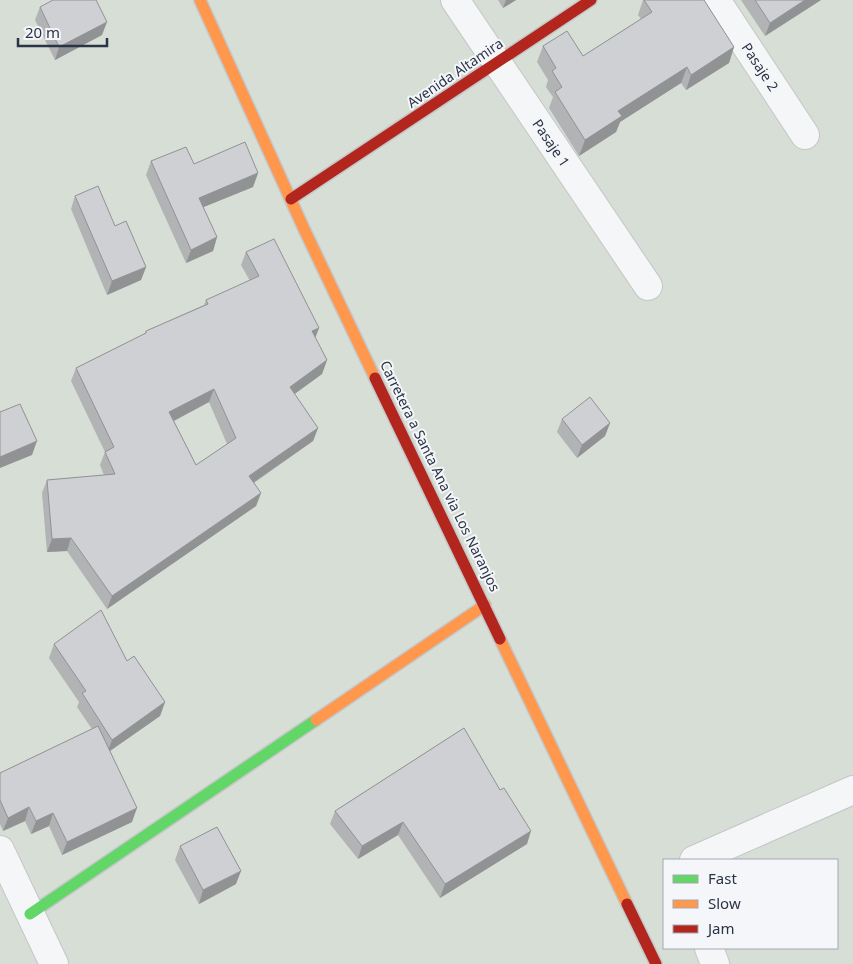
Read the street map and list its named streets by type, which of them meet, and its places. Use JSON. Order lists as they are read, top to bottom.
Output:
{
  "streets": {
    "main road": ["Avenida Altamira", "Carretera a Santa Ana via Los Naranjos"],
    "street": ["Pasaje 2", "Pasaje 1"]
  },
  "crossings": [
    ["Avenida Altamira", "Pasaje 1"],
    ["Avenida Altamira", "Carretera a Santa Ana via Los Naranjos"]
  ],
  "legend": ["Fast", "Slow", "Jam"],
  "scale_bar": "20 m"
}
